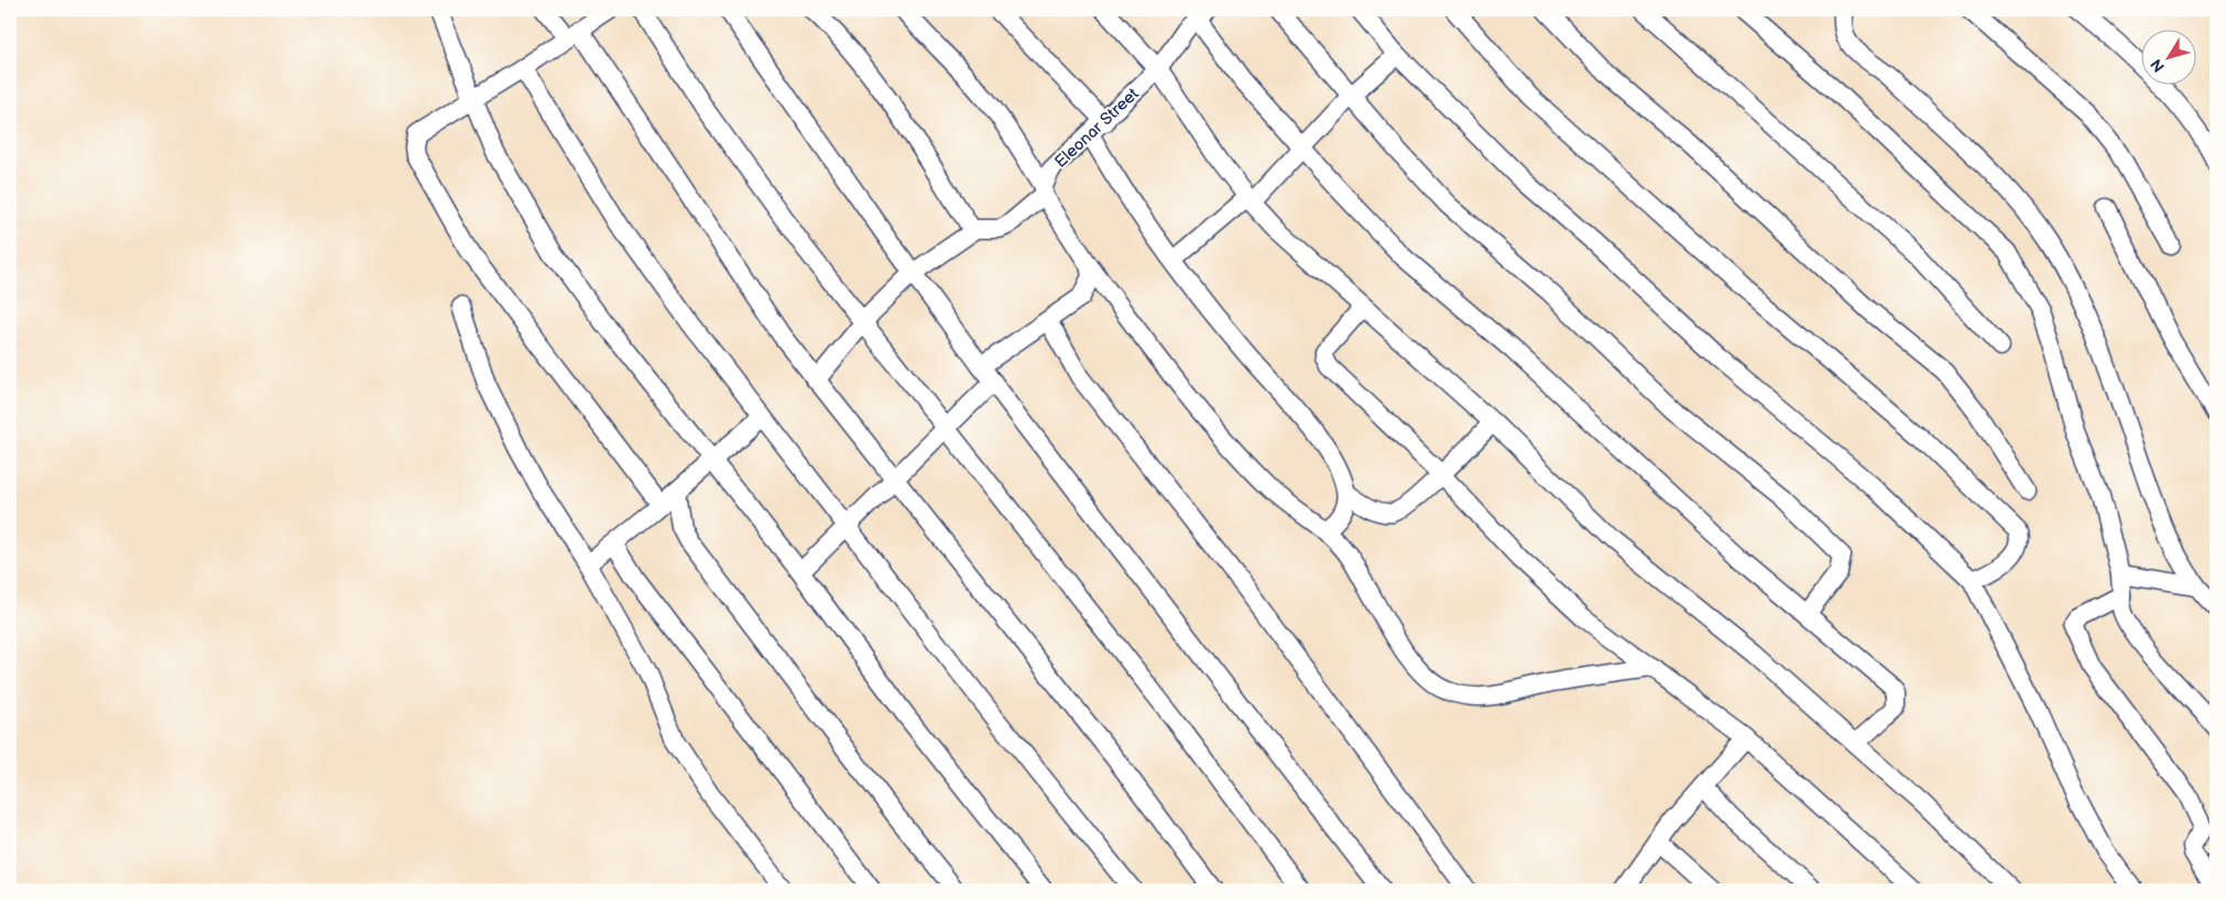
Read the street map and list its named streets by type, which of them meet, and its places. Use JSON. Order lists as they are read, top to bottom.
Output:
{
  "streets": {
    "street": ["Eleonar Street"]
  },
  "north": "bottom left"
}
